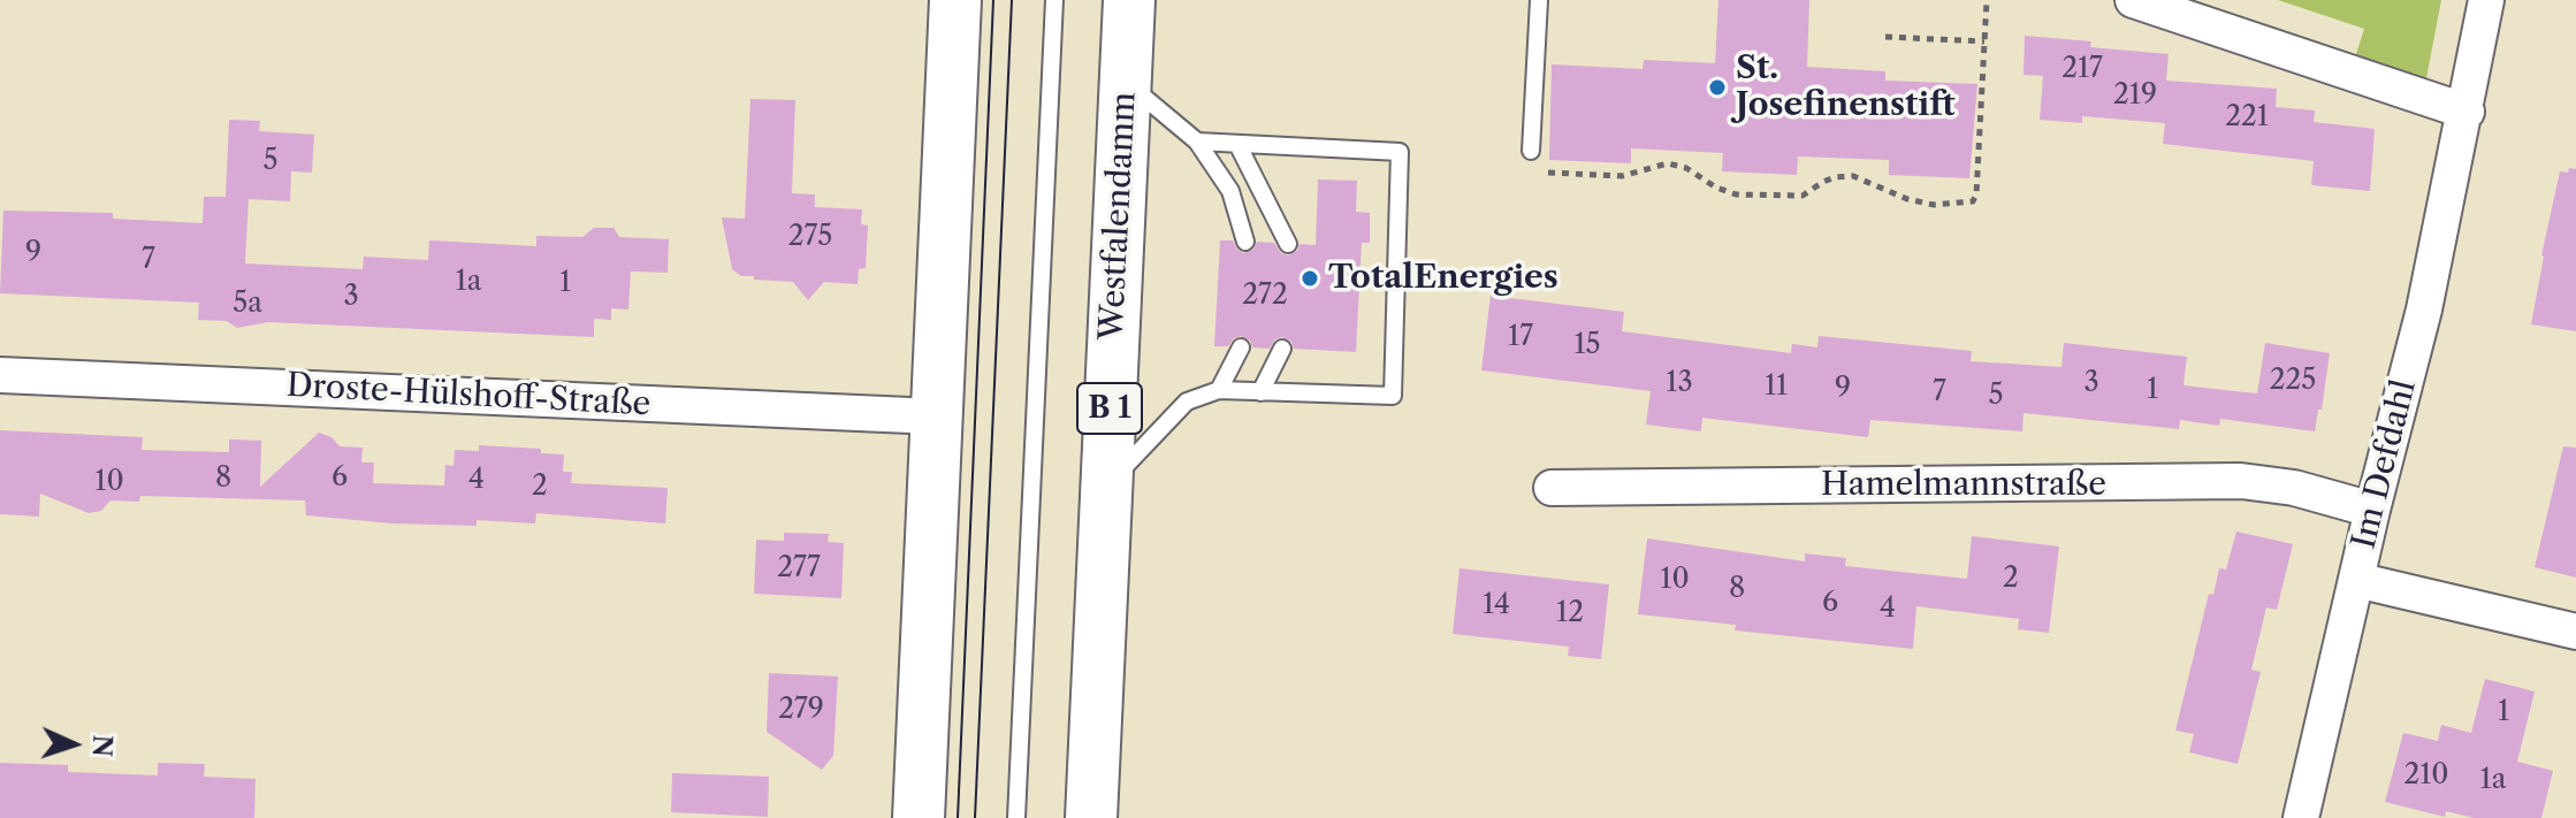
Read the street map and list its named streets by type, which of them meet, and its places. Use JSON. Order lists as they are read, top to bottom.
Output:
{
  "streets": {
    "main road": ["Westfalendamm", "B 1"],
    "street": ["Droste-Hülshoff-Straße", "Im Defdahl", "Hamelmannstraße"]
  },
  "crossings": [
    ["Im Defdahl", "Hamelmannstraße"]
  ],
  "places": ["St. Josefinenstift", "TotalEnergies"],
  "house_numbers": [
    "217",
    "219",
    "221",
    "5",
    "275",
    "9",
    "7",
    "1a",
    "1",
    "272",
    "3",
    "5a",
    "17",
    "15",
    "225",
    "13",
    "3",
    "11",
    "9",
    "1",
    "7",
    "5",
    "6",
    "8",
    "4",
    "10",
    "2",
    "277",
    "2",
    "10",
    "8",
    "6",
    "14",
    "4",
    "12",
    "279",
    "1",
    "210",
    "1a"
  ],
  "north": "right"
}
